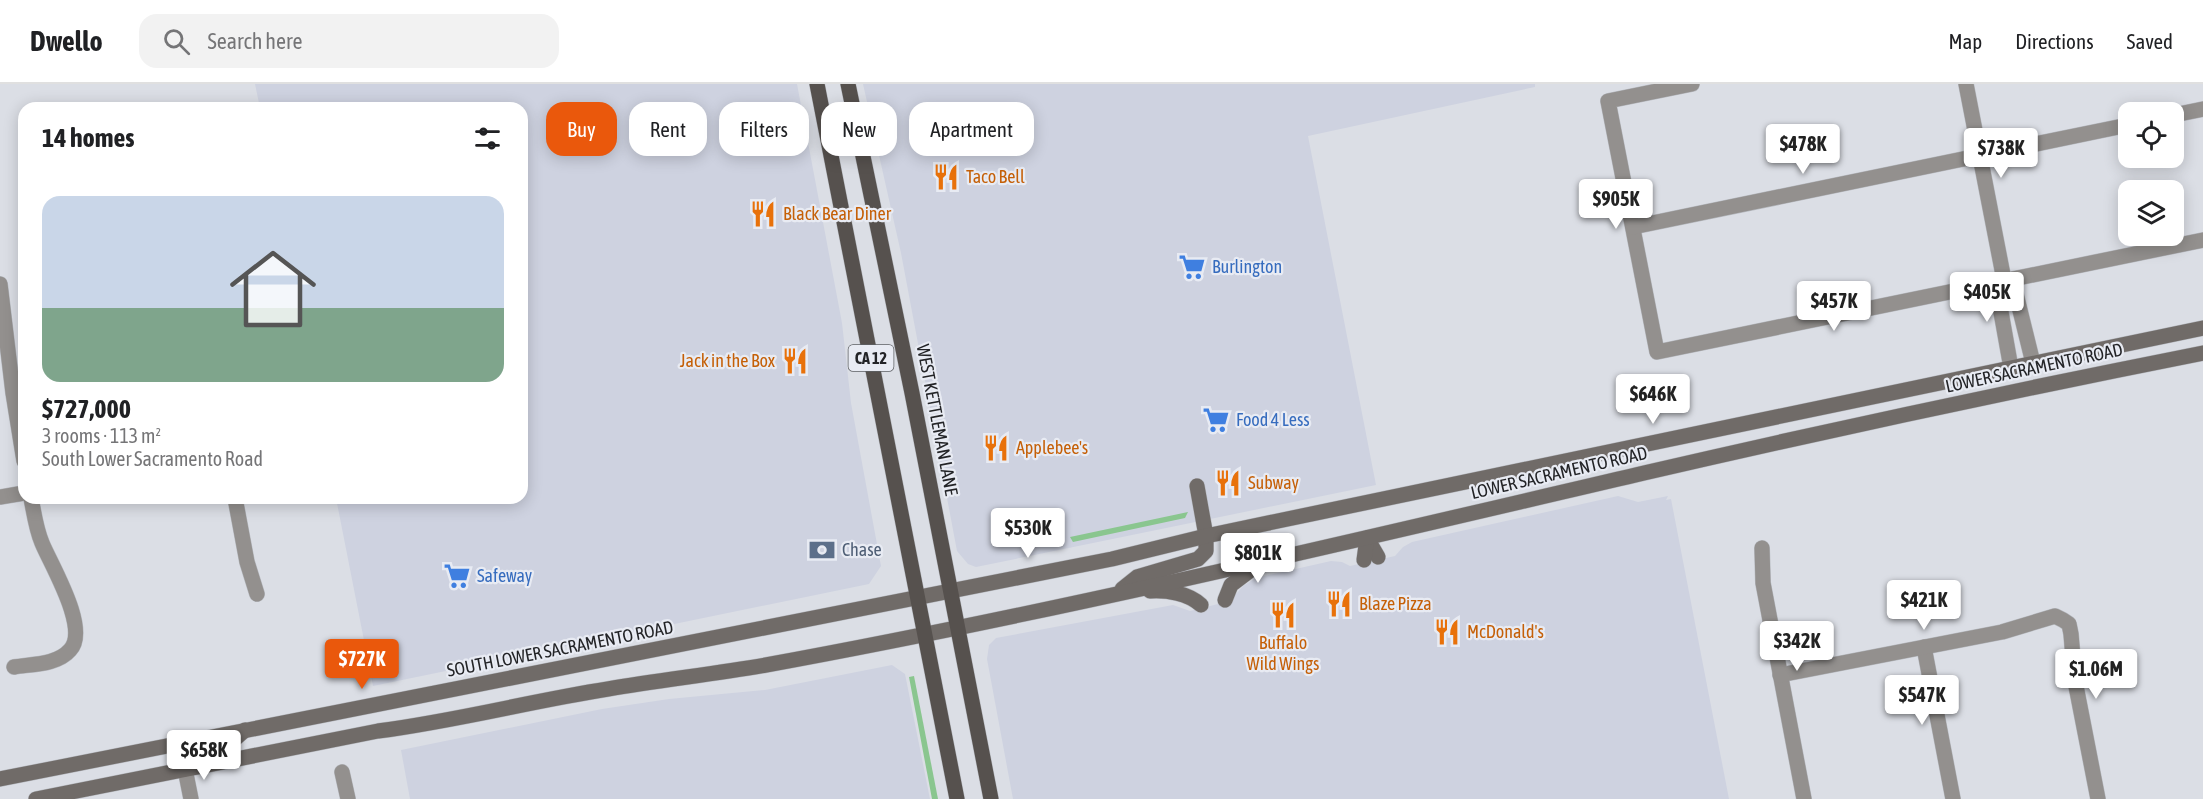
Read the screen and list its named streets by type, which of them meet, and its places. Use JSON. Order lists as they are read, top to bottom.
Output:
{
  "streets": {
    "main road": [
      "CA 12",
      "LOWER SACRAMENTO ROAD",
      "WEST KETTLEMAN LANE",
      "SOUTH LOWER SACRAMENTO ROAD"
    ]
  },
  "crossings": [
    ["CA 12", "LOWER SACRAMENTO ROAD"],
    ["CA 12", "SOUTH LOWER SACRAMENTO ROAD"],
    ["LOWER SACRAMENTO ROAD", "WEST KETTLEMAN LANE"],
    ["LOWER SACRAMENTO ROAD", "SOUTH LOWER SACRAMENTO ROAD"],
    ["WEST KETTLEMAN LANE", "SOUTH LOWER SACRAMENTO ROAD"]
  ],
  "places": {
    "restaurant": [
      "Taco Bell",
      "Black Bear Diner",
      "Jack in the Box",
      "Applebee's",
      "Subway",
      "Blaze Pizza",
      "Buffalo Wild Wings",
      "McDonald's"
    ],
    "supermarket": ["Burlington", "Food 4 Less", "Safeway"],
    "bank": ["Chase"]
  },
  "page": {
    "header": "Dwello",
    "search": "Search here",
    "nav": ["Map", "Directions", "Saved"],
    "chip": [
      "Buy",
      "Rent",
      "Filters",
      "New",
      "Apartment"
    ],
    "heading": "14 homes",
    "price": [
      "$478K",
      "$738K",
      "$905K",
      "$405K",
      "$457K",
      "$646K",
      "$530K",
      "$801K",
      "$421K",
      "$342K",
      "$727K",
      "$1.06M",
      "$547K",
      "$658K"
    ],
    "list": [
      {
        "name": "$727,000",
        "note": "3 rooms · 113 m² · South Lower Sacramento Road"
      }
    ]
  }
}
